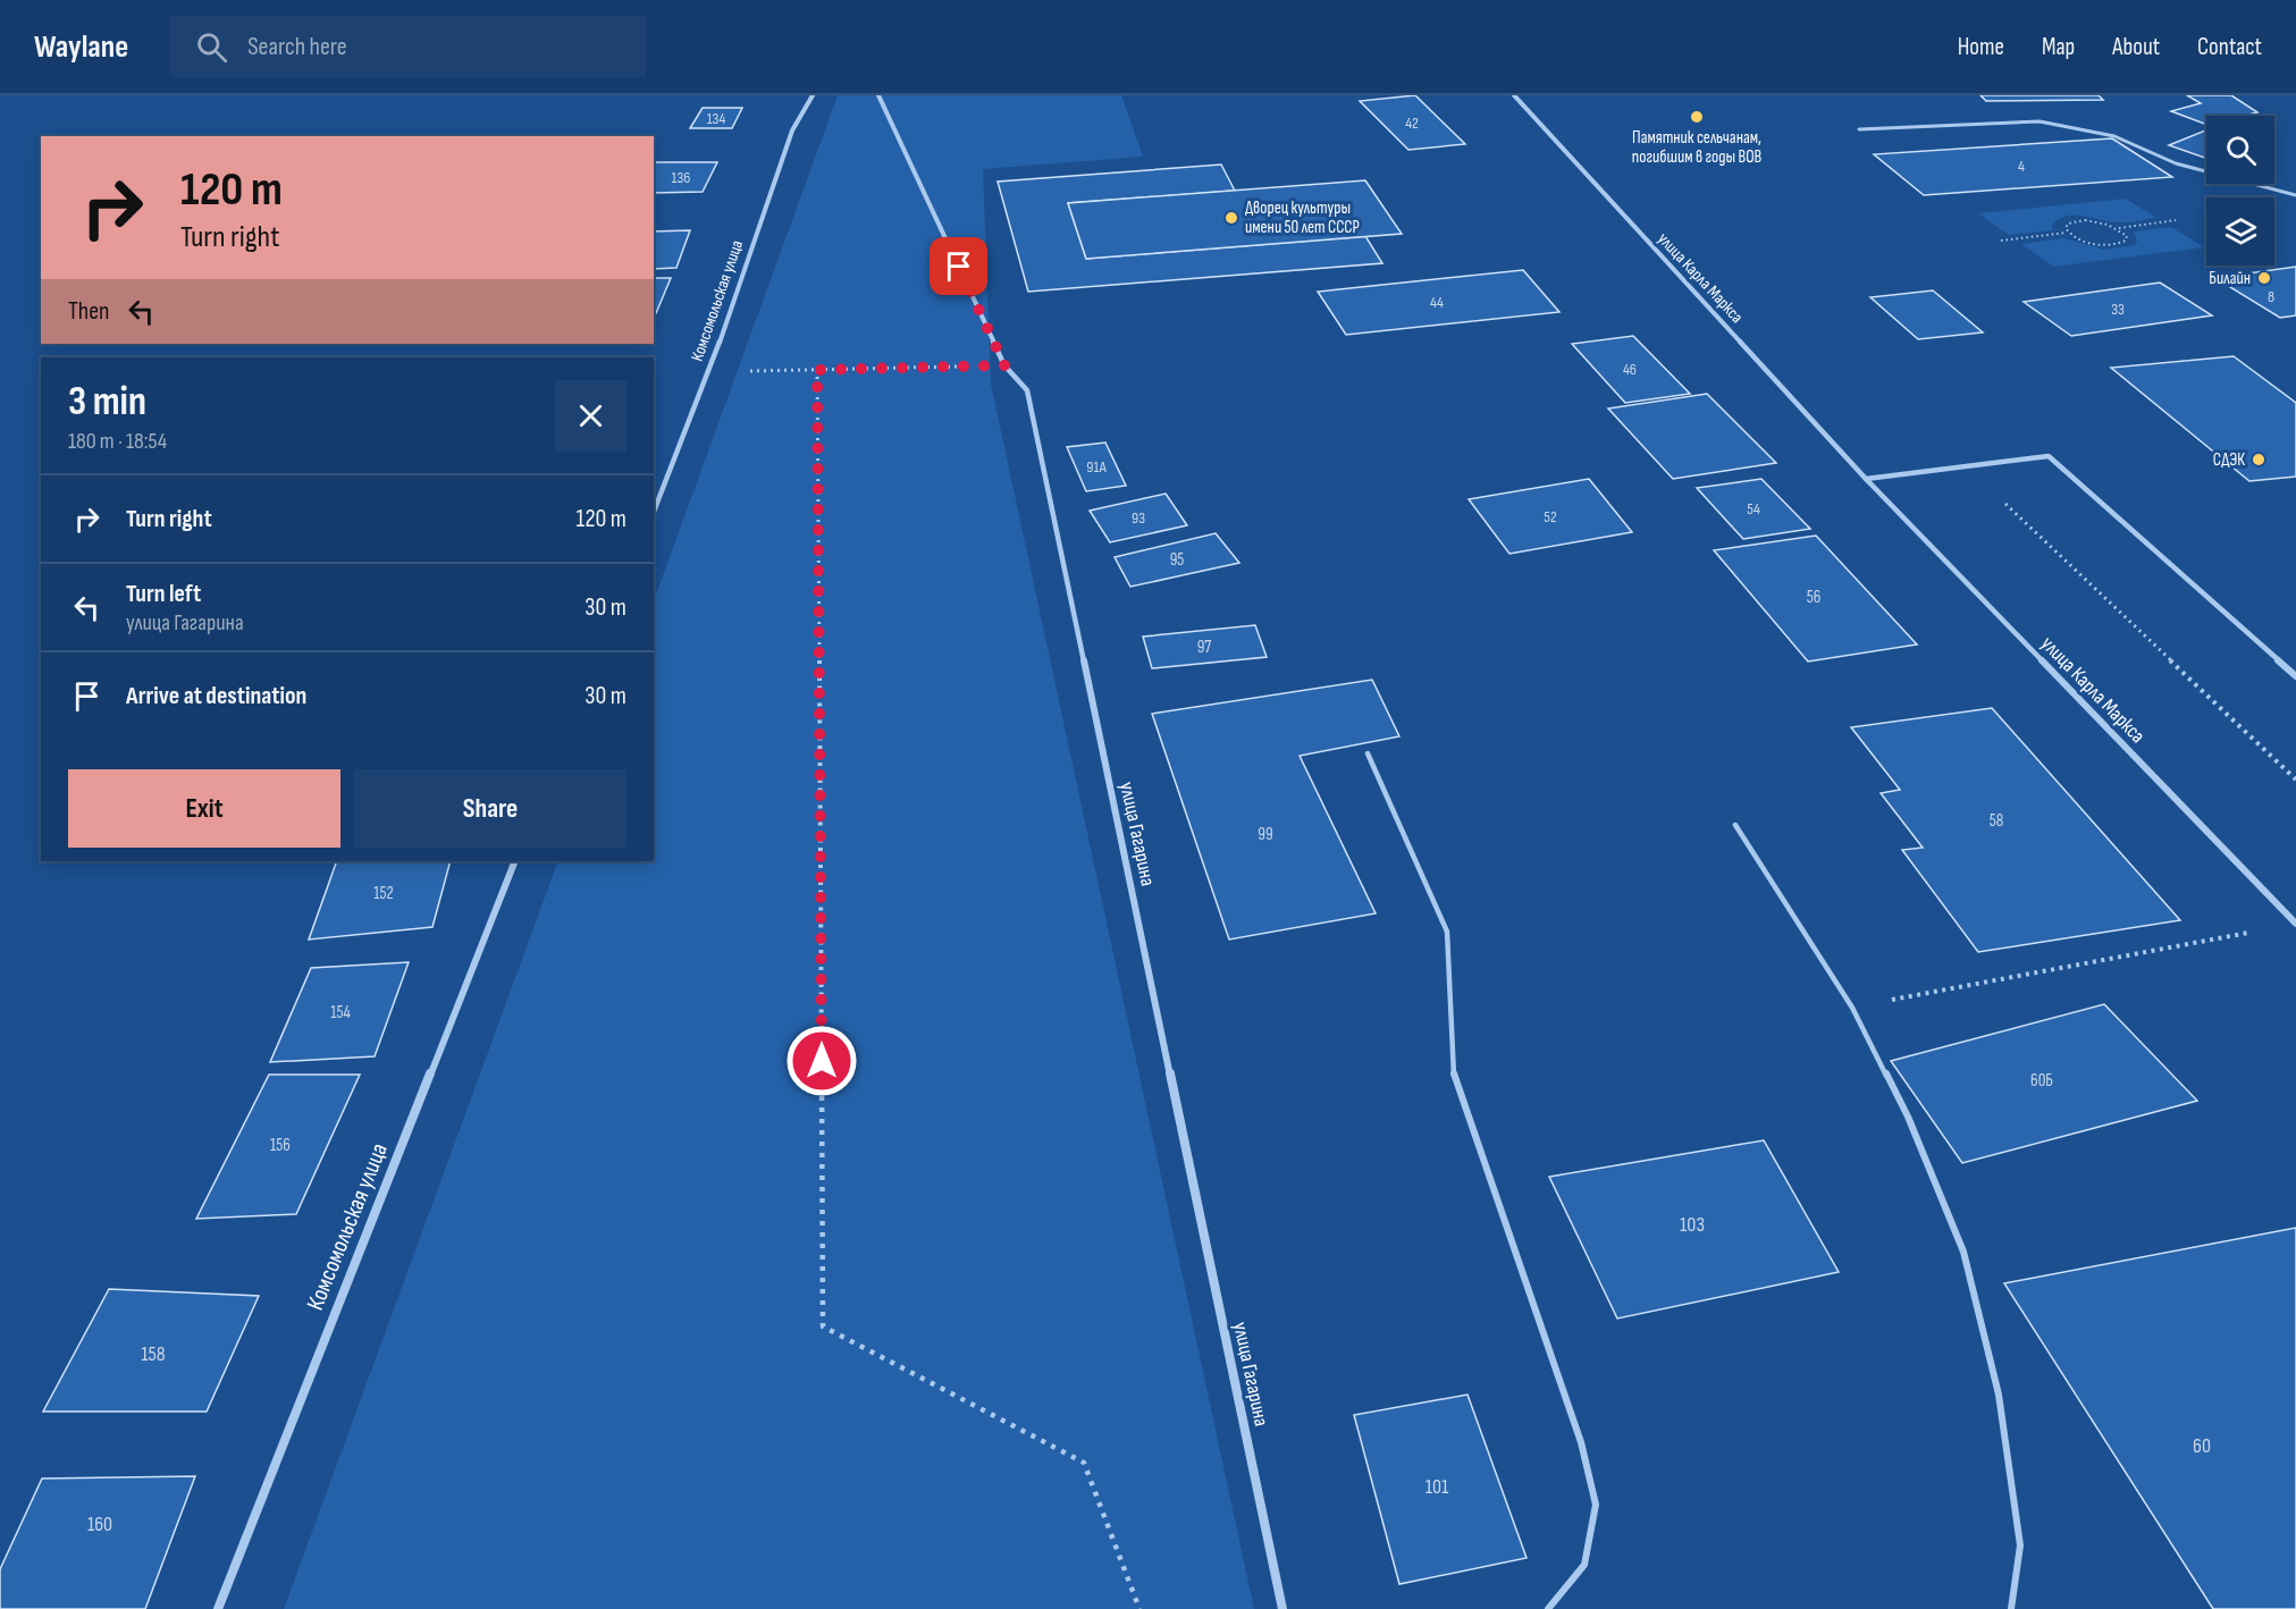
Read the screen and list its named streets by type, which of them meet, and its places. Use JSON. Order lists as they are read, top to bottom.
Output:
{
  "streets": {
    "street": ["улица Карла Маркса", "Комсомольская улица", "улица Гагарина"]
  },
  "places": [
    "Памятник сельчанам, погибшим в годы ВОВ",
    "Дворец культуры имени 50 лет СССР",
    "Билайн",
    "СДЭК"
  ],
  "house_numbers": [
    "134",
    "42",
    "4",
    "136",
    "8",
    "44",
    "33",
    "46",
    "91А",
    "54",
    "52",
    "93",
    "95",
    "56",
    "97",
    "58",
    "99",
    "152",
    "154",
    "60Б",
    "156",
    "103",
    "158",
    "60",
    "101",
    "160"
  ],
  "page": {
    "header": "Waylane",
    "search": "Search here",
    "nav": [
      "Home",
      "Map",
      "About",
      "Contact"
    ],
    "turn": ["120 m", "Turn right"],
    "then": "Then",
    "heading": ["3 min", "180 m · 18:54"],
    "list": [
      {
        "name": "Turn right",
        "value": "120 m"
      },
      {
        "name": "Turn left",
        "note": "улица Гагарина",
        "value": "30 m"
      },
      {
        "name": "Arrive at destination",
        "value": "30 m"
      }
    ],
    "buttons": ["Exit", "Share"]
  }
}
